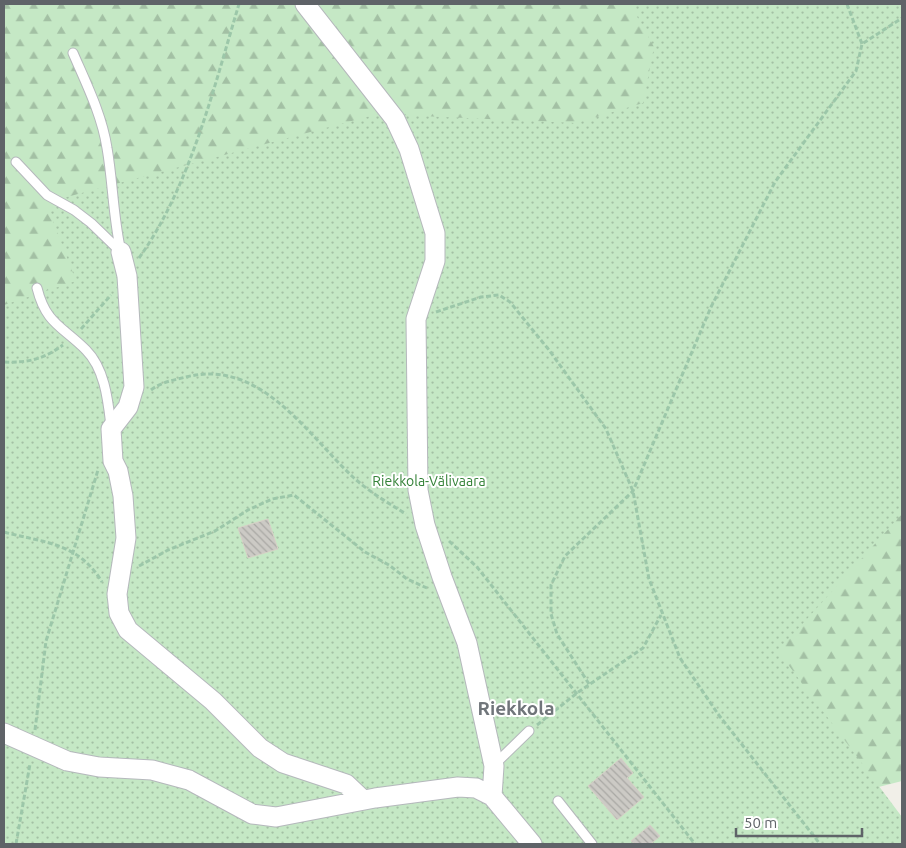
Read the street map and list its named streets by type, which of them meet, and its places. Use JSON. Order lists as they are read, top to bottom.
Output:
{
  "districts": ["Riekkola"],
  "parks": ["Riekkola-Välivaara"],
  "scale_bar": "50 m"
}
